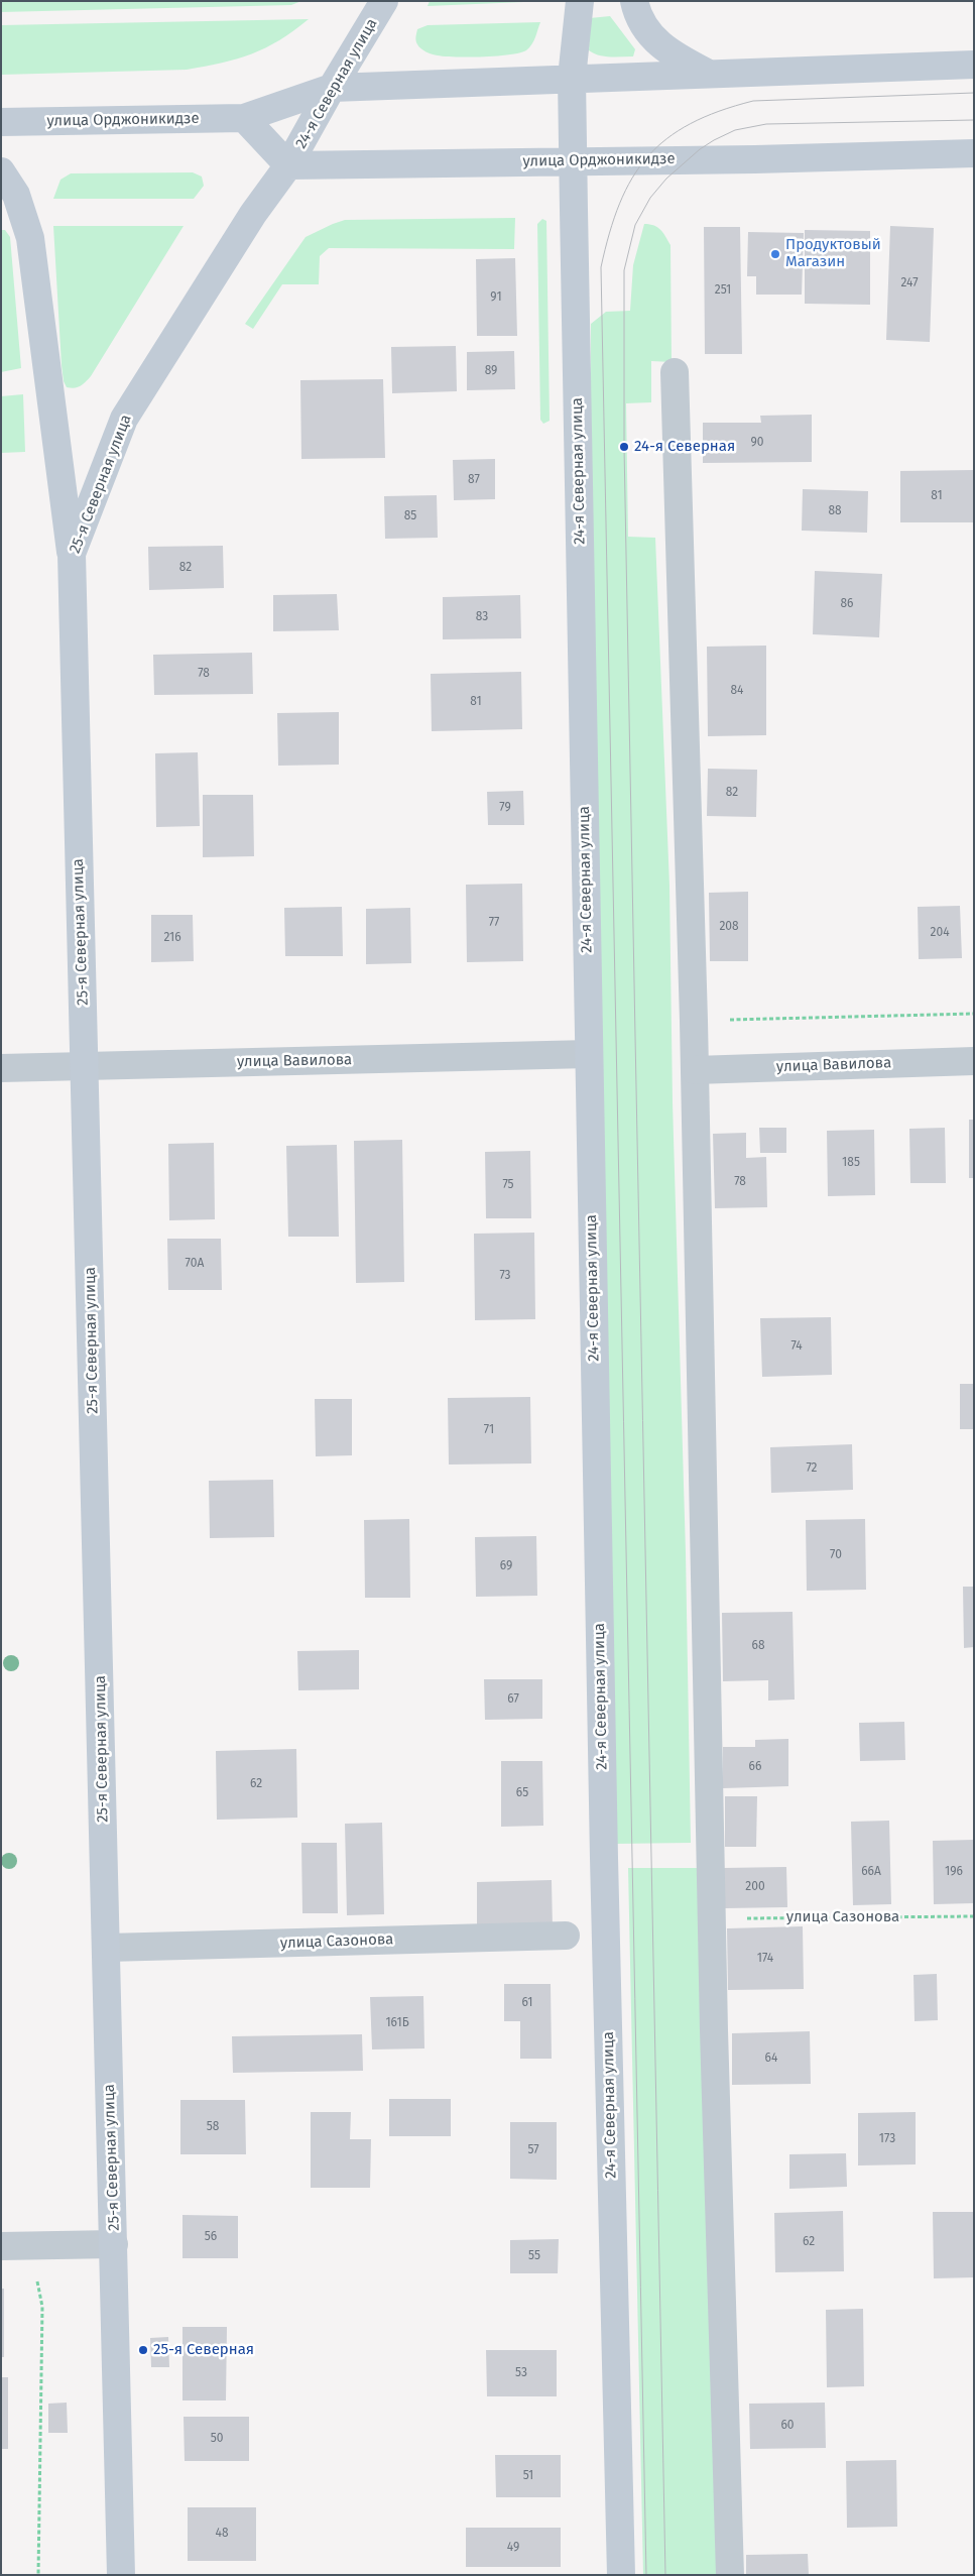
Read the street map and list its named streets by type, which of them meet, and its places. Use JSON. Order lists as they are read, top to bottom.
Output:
{
  "streets": {
    "main road": ["24-я Северная улица", "улица Орджоникидзе", "25-я Северная улица"],
    "street": ["улица Вавилова", "улица Сазонова"]
  },
  "crossings": [
    ["24-я Северная улица", "улица Орджоникидзе"],
    ["24-я Северная улица", "25-я Северная улица"],
    ["24-я Северная улица", "улица Вавилова"],
    ["улица Орджоникидзе", "25-я Северная улица"],
    ["25-я Северная улица", "улица Вавилова"],
    ["25-я Северная улица", "улица Сазонова"]
  ],
  "places": ["Продуктовый Магазин", "24-я Северная", "25-я Северная"],
  "house_numbers": [
    "247",
    "251",
    "91",
    "89",
    "90",
    "87",
    "81",
    "88",
    "85",
    "82",
    "86",
    "83",
    "78",
    "84",
    "81",
    "82",
    "79",
    "77",
    "208",
    "204",
    "216",
    "185",
    "78",
    "75",
    "70А",
    "73",
    "74",
    "71",
    "72",
    "70",
    "69",
    "68",
    "67",
    "66",
    "62",
    "65",
    "66А",
    "196",
    "200",
    "174",
    "61",
    "161Б",
    "64",
    "58",
    "173",
    "57",
    "56",
    "62",
    "55",
    "53",
    "60",
    "50",
    "51",
    "48",
    "49"
  ]
}
